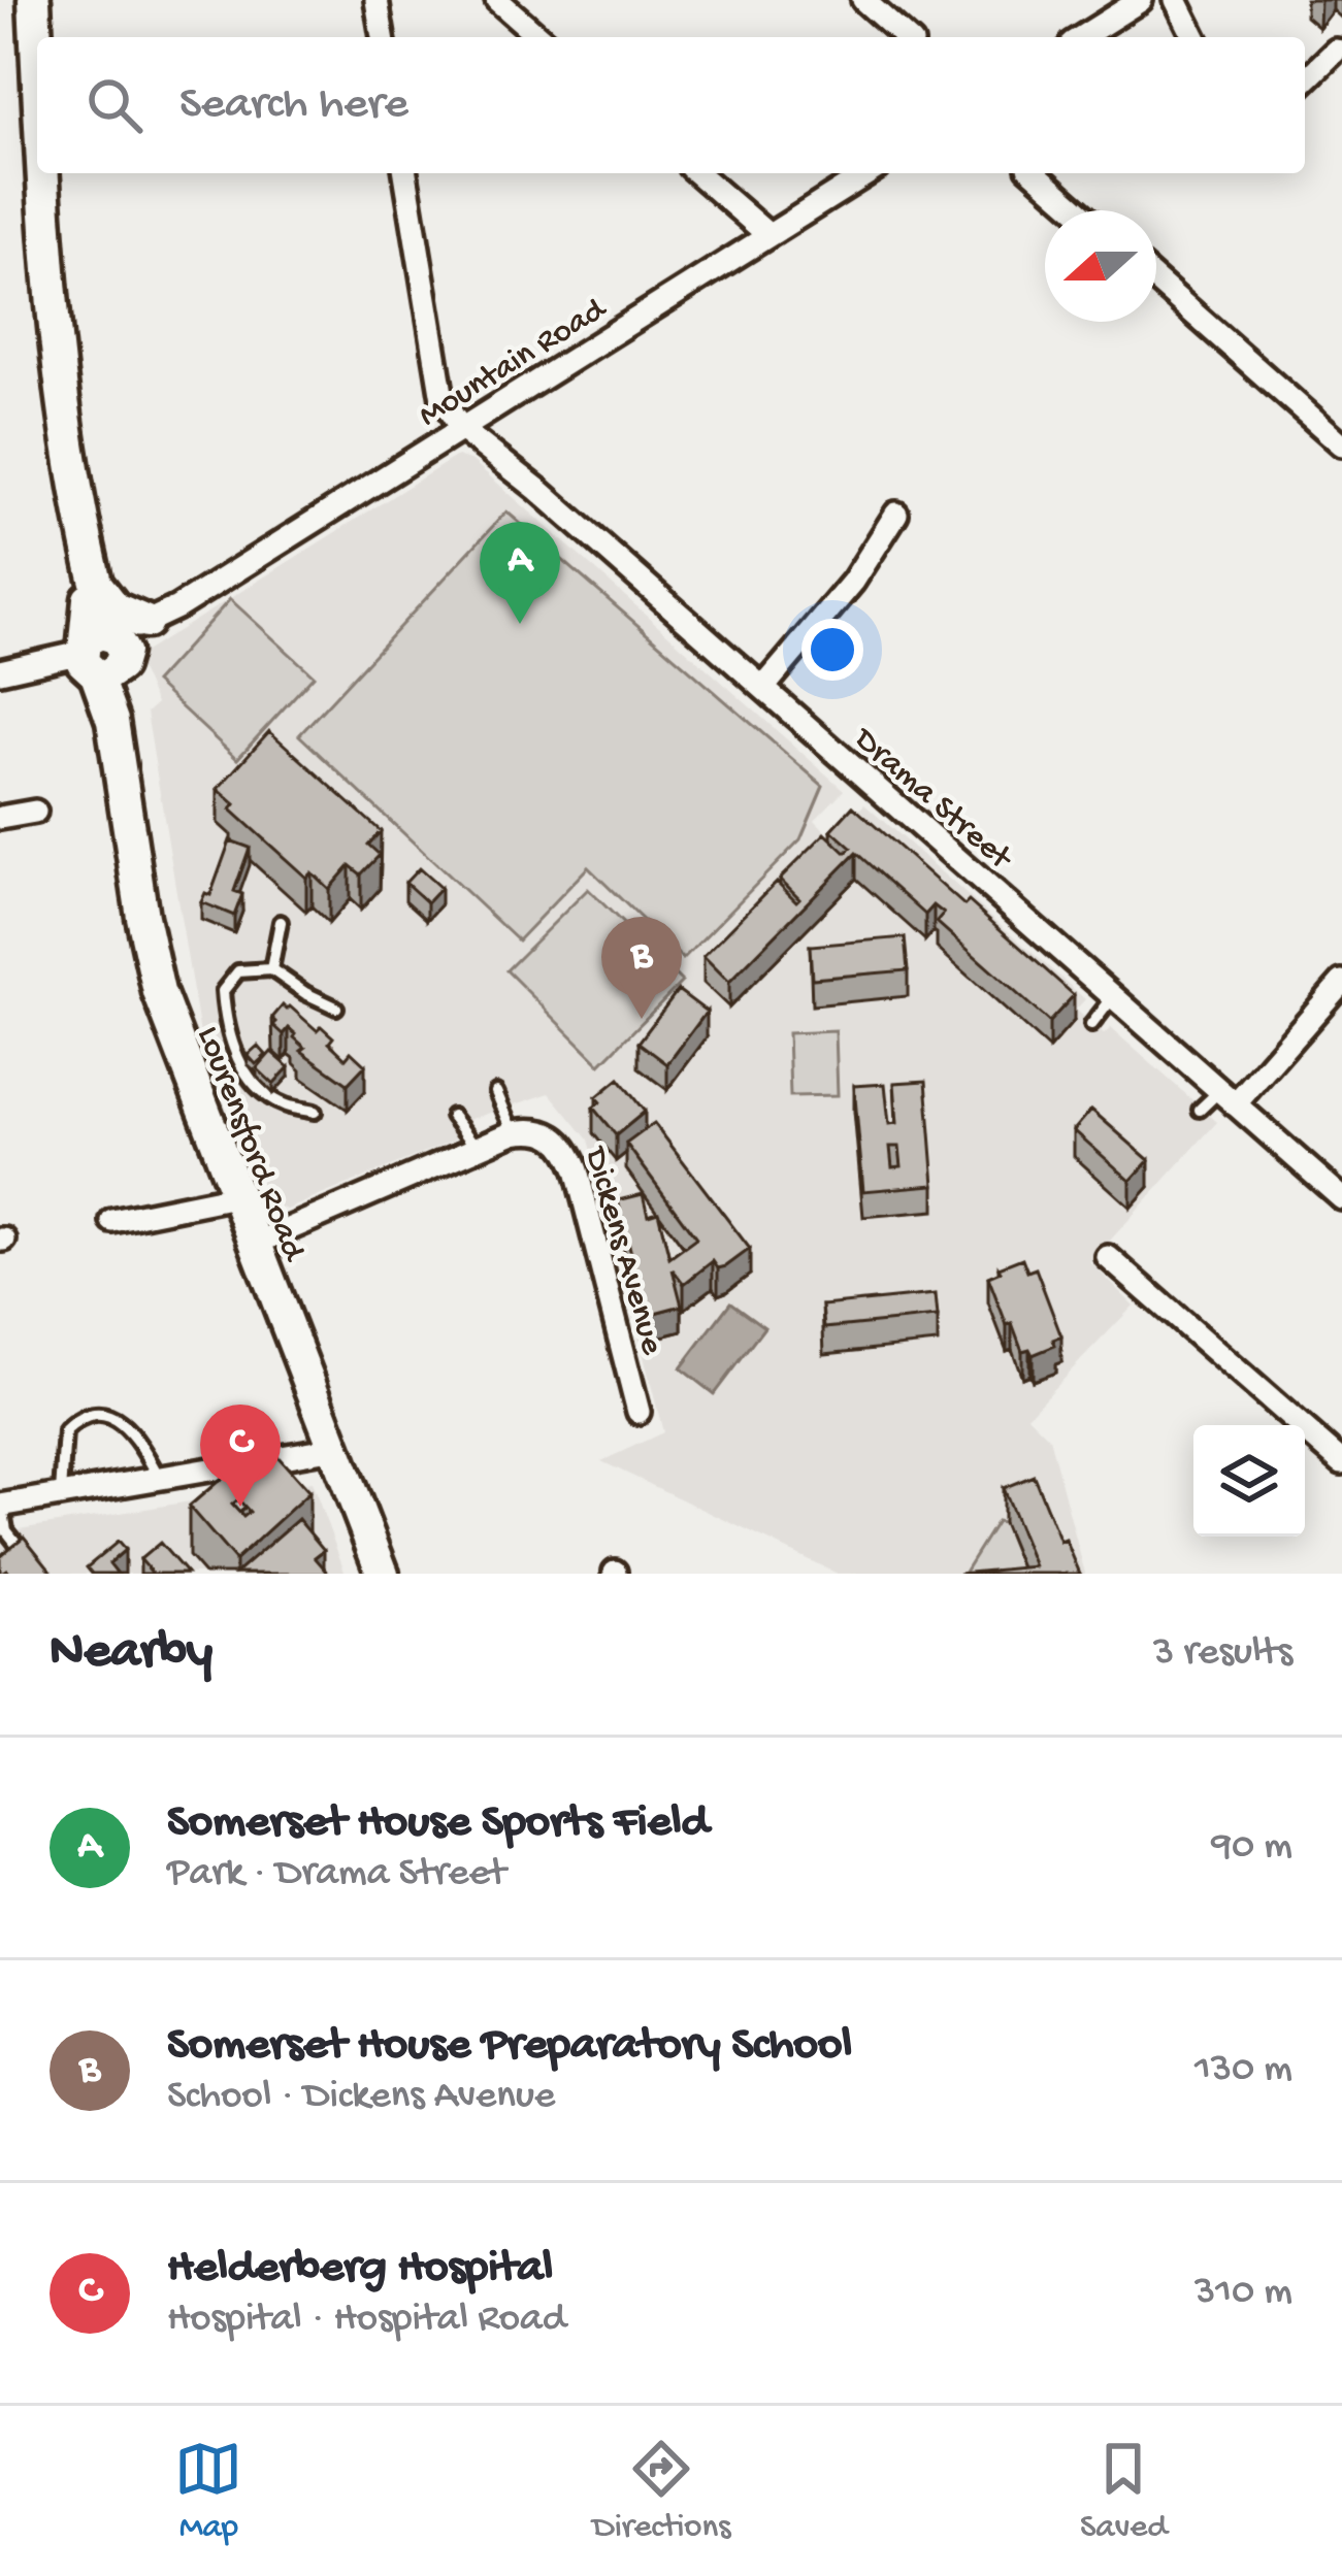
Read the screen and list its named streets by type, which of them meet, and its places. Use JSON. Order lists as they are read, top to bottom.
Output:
{
  "streets": {
    "street": [
      "Mountain Road",
      "Drama Street",
      "Lourensford Road",
      "Dickens Avenue"
    ]
  },
  "crossings": [
    ["Mountain Road", "Drama Street"],
    ["Mountain Road", "Lourensford Road"]
  ],
  "north": "left",
  "page": {
    "search": "Search here",
    "pins": ["A", "B", "C"],
    "heading": ["Nearby", "3 results"],
    "list": [
      {
        "mark": "A",
        "name": "Somerset House Sports Field",
        "note": "Park · Drama Street",
        "value": "90 m"
      },
      {
        "mark": "B",
        "name": "Somerset House Preparatory School",
        "note": "School · Dickens Avenue",
        "value": "130 m"
      },
      {
        "mark": "C",
        "name": "Helderberg Hospital",
        "note": "Hospital · Hospital Road",
        "value": "310 m"
      }
    ],
    "nav": ["Map", "Directions", "Saved"]
  }
}
